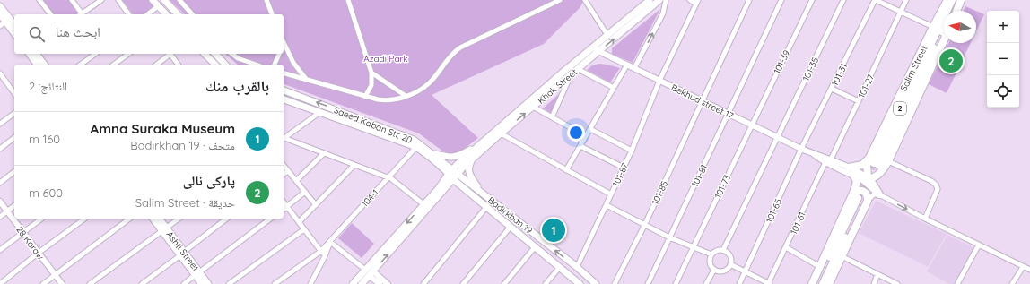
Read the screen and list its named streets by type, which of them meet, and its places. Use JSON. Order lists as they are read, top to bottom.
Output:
{
  "streets": {
    "main road": [
      "Salim Street",
      "Khak Street",
      "2",
      "Saeed Kaban Str. 20",
      "Badirkhan 19",
      "Ashti Street"
    ],
    "street": [
      "101-39",
      "101-35",
      "101-31",
      "101-27",
      "Bekhud street 17",
      "101-87",
      "101-81",
      "101-73",
      "101-85",
      "104-1",
      "101-65",
      "101-61",
      "28 Koraw"
    ]
  },
  "crossings": [
    ["101-39", "Bekhud street 17"],
    ["101-39", "101-73"],
    ["Salim Street", "Bekhud street 17"],
    ["101-35", "Bekhud street 17"],
    ["101-31", "Bekhud street 17"],
    ["101-31", "101-65"],
    ["Khak Street", "Bekhud street 17"],
    ["Khak Street", "Saeed Kaban Str. 20"],
    ["Khak Street", "Badirkhan 19"],
    ["101-27", "Bekhud street 17"],
    ["101-27", "101-61"],
    ["Bekhud street 17", "101-87"],
    ["Bekhud street 17", "101-81"],
    ["Bekhud street 17", "101-73"],
    ["Bekhud street 17", "101-85"],
    ["Bekhud street 17", "101-65"],
    ["Bekhud street 17", "101-61"],
    ["Saeed Kaban Str. 20", "104-1"],
    ["Saeed Kaban Str. 20", "Badirkhan 19"],
    ["101-87", "Badirkhan 19"]
  ],
  "parks": ["Azadi Park"],
  "north": "left",
  "page": {
    "map_buttons": ["+", "−"],
    "search": "ابحث هنا",
    "pins": ["2", "1"],
    "heading": ["بالقرب منك", "النتائج: 2"],
    "list": [
      {
        "mark": "1",
        "name": "Amna Suraka Museum",
        "note": "متحف · Badirkhan 19",
        "value": "160 m"
      },
      {
        "mark": "2",
        "name": "پارکی نالی",
        "note": "حديقة · Salim Street",
        "value": "600 m"
      }
    ]
  }
}
